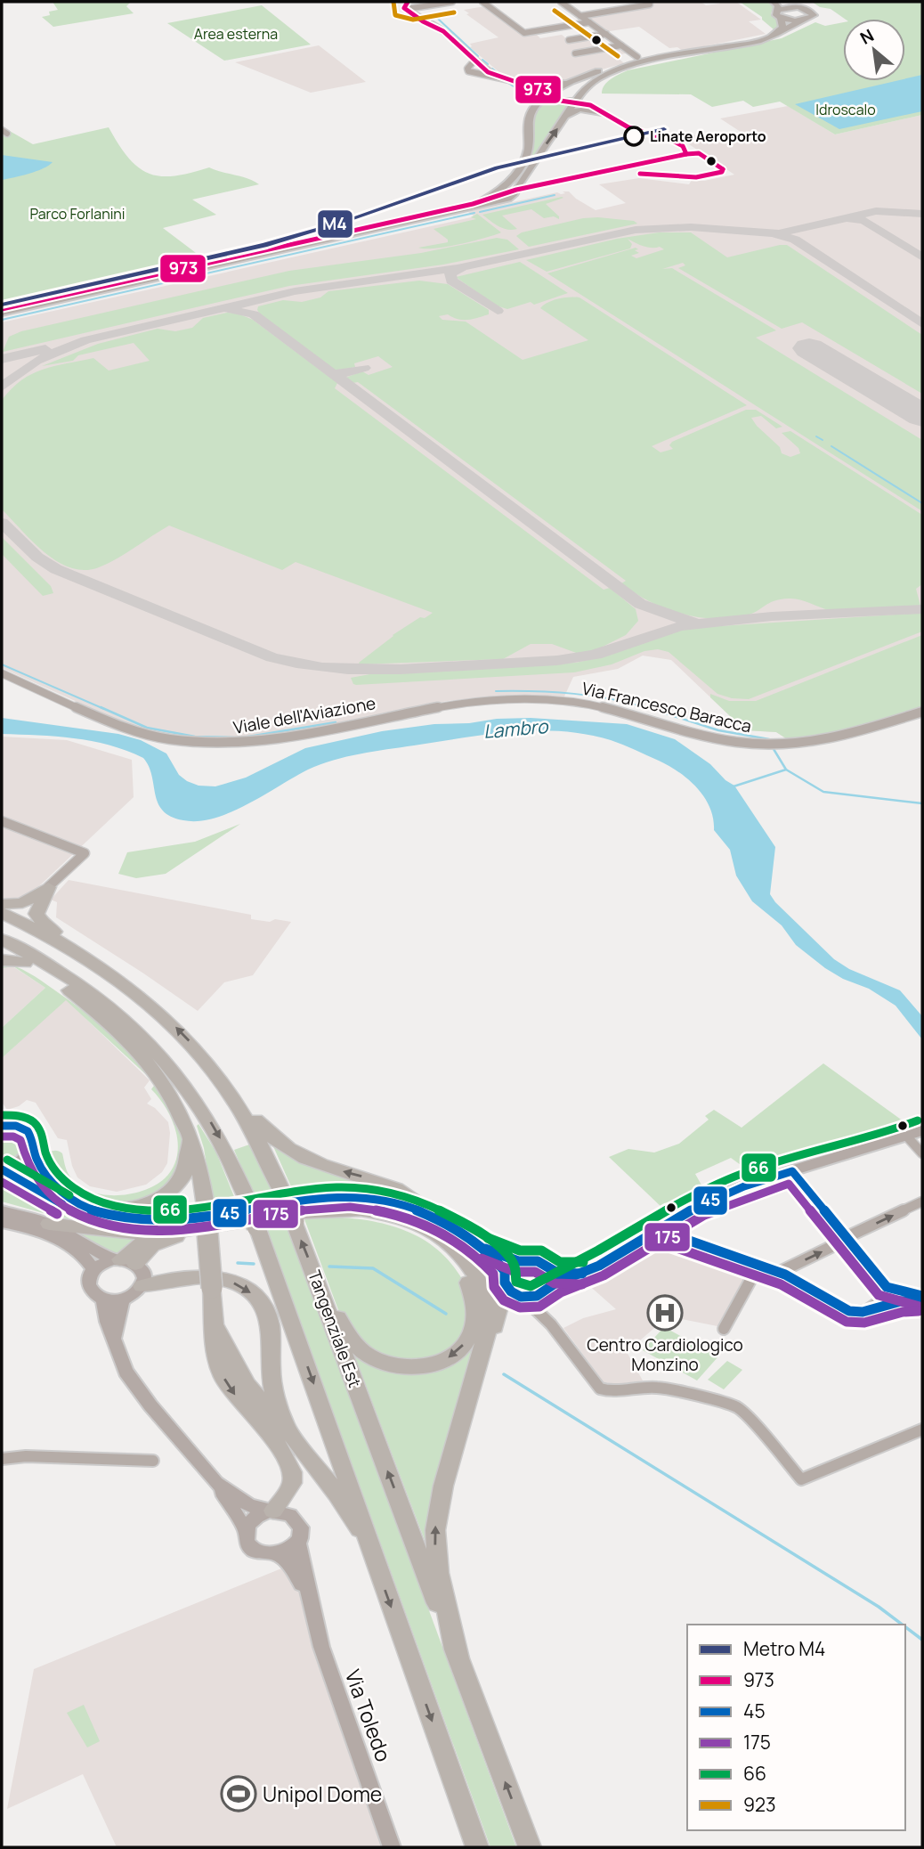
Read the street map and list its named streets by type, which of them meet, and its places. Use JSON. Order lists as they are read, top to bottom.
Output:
{
  "streets": {
    "highway": ["Tangenziale Est"],
    "street": ["Via Francesco Baracca", "Viale dell'Aviazione", "Via Toledo"]
  },
  "crossings": [
    ["Via Francesco Baracca", "Viale dell'Aviazione"]
  ],
  "water": ["Lambro"],
  "parks": ["Area esterna", "Idroscalo", "Parco Forlanini"],
  "places": {
    "other": ["Linate Aeroporto"],
    "hospital": ["Centro Cardiologico Monzino"],
    "sports": ["Unipol Dome"]
  },
  "lines": [
    "transit line 973",
    "transit line 923",
    "metro line M4",
    "transit line 66",
    "transit line 45",
    "transit line 175"
  ],
  "legend": [
    "Metro M4",
    "973",
    "45",
    "175",
    "66",
    "923"
  ],
  "north": "top left"
}
